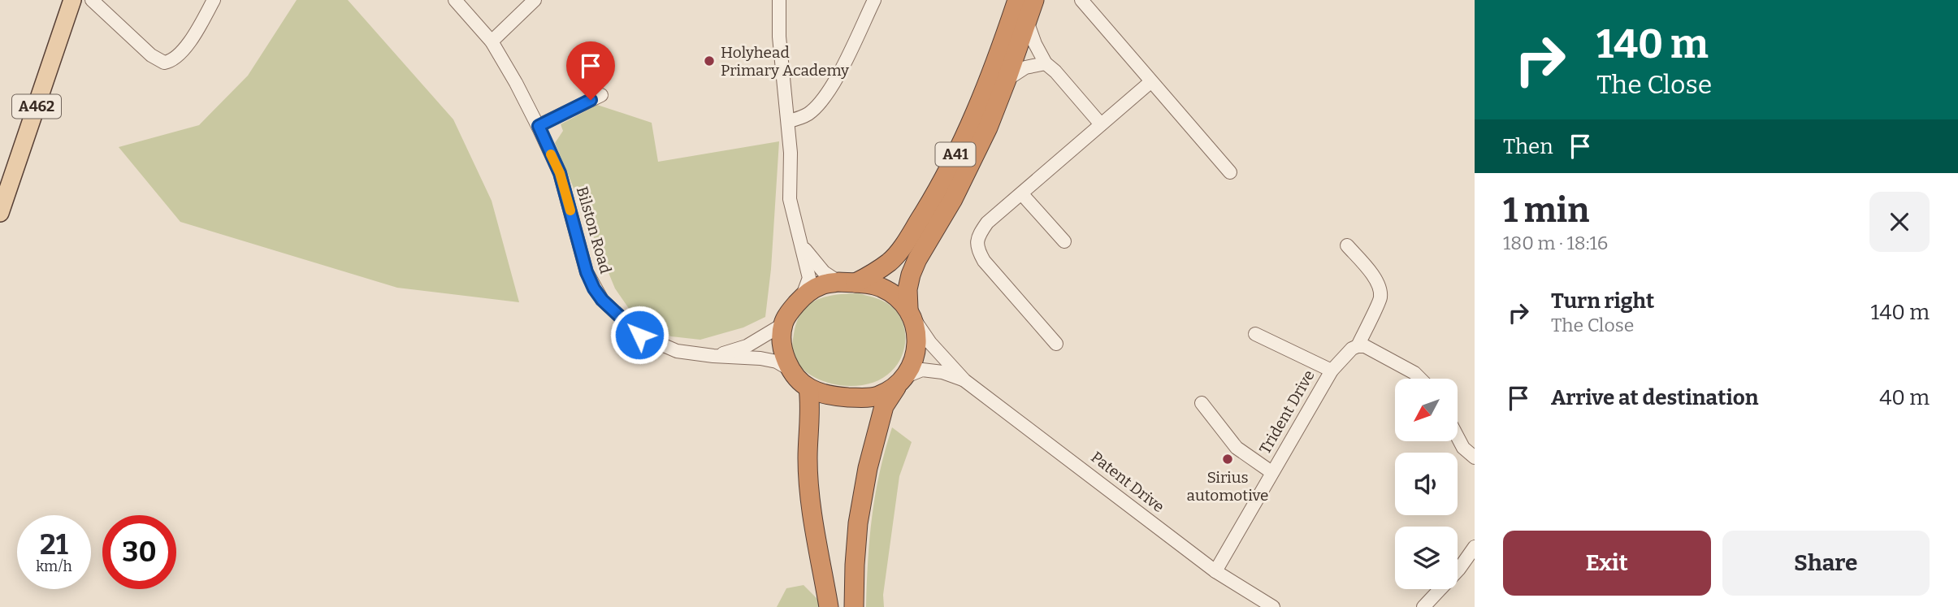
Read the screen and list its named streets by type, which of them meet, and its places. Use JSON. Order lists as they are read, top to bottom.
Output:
{
  "streets": {
    "highway": ["A41"],
    "main road": ["A462"],
    "street": ["Bilston Road", "Trident Drive", "Patent Drive"]
  },
  "crossings": [
    ["A41", "Bilston Road"],
    ["A41", "Patent Drive"],
    ["Bilston Road", "Patent Drive"],
    ["Trident Drive", "Patent Drive"]
  ],
  "places": ["Holyhead Primary Academy", "Sirius automotive"],
  "north": "bottom left",
  "page": {
    "turn": ["140 m", "The Close"],
    "then": "Then",
    "heading": ["1 min", "180 m · 18:16"],
    "list": [
      {
        "name": "Turn right",
        "note": "The Close",
        "value": "140 m"
      },
      {
        "name": "Arrive at destination",
        "value": "40 m"
      }
    ],
    "speed": "21 km/h",
    "limit": "30",
    "buttons": ["Exit", "Share"]
  }
}
